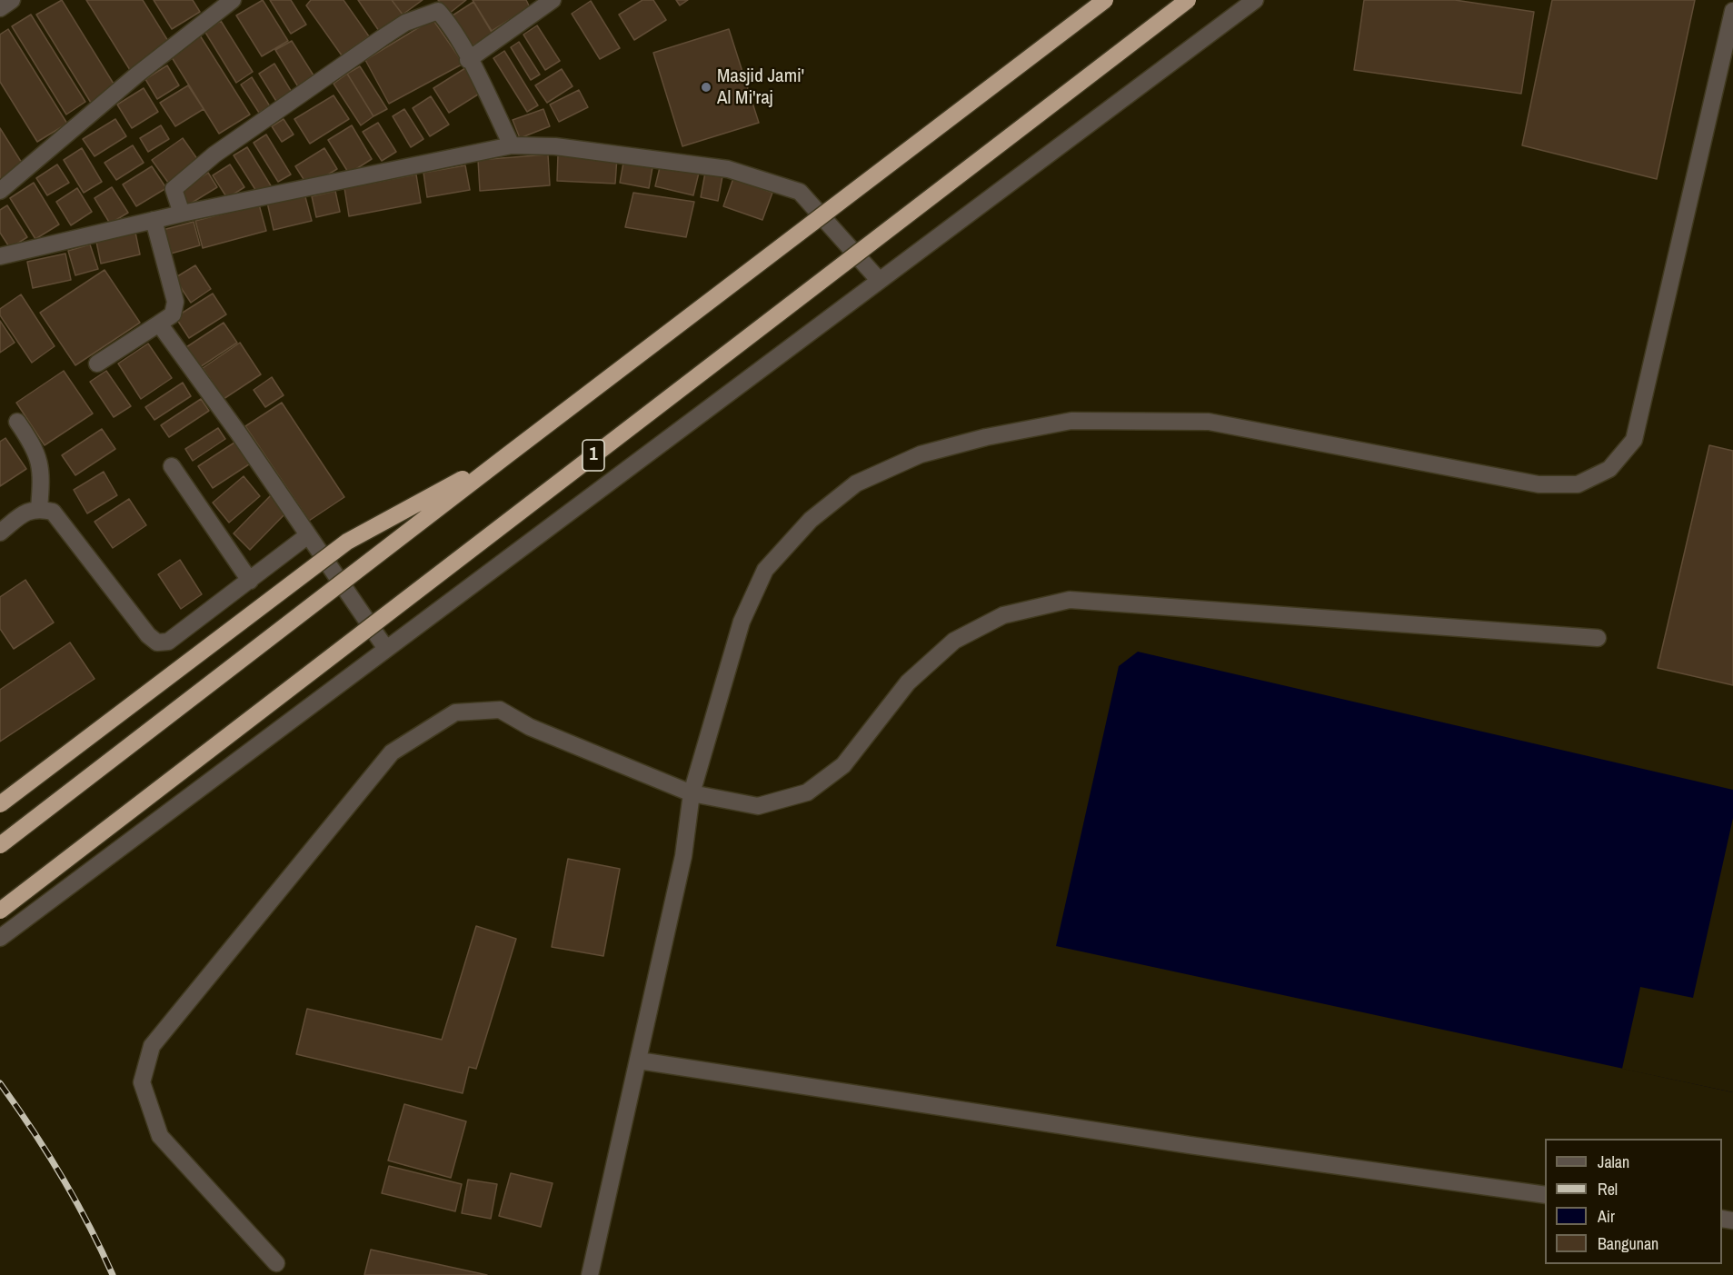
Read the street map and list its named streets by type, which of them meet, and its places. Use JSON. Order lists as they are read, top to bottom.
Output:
{
  "streets": {
    "highway": ["1"]
  },
  "places": ["Masjid Jami' Al Mi'raj"],
  "legend": [
    "Jalan",
    "Rel",
    "Air",
    "Bangunan"
  ]
}
